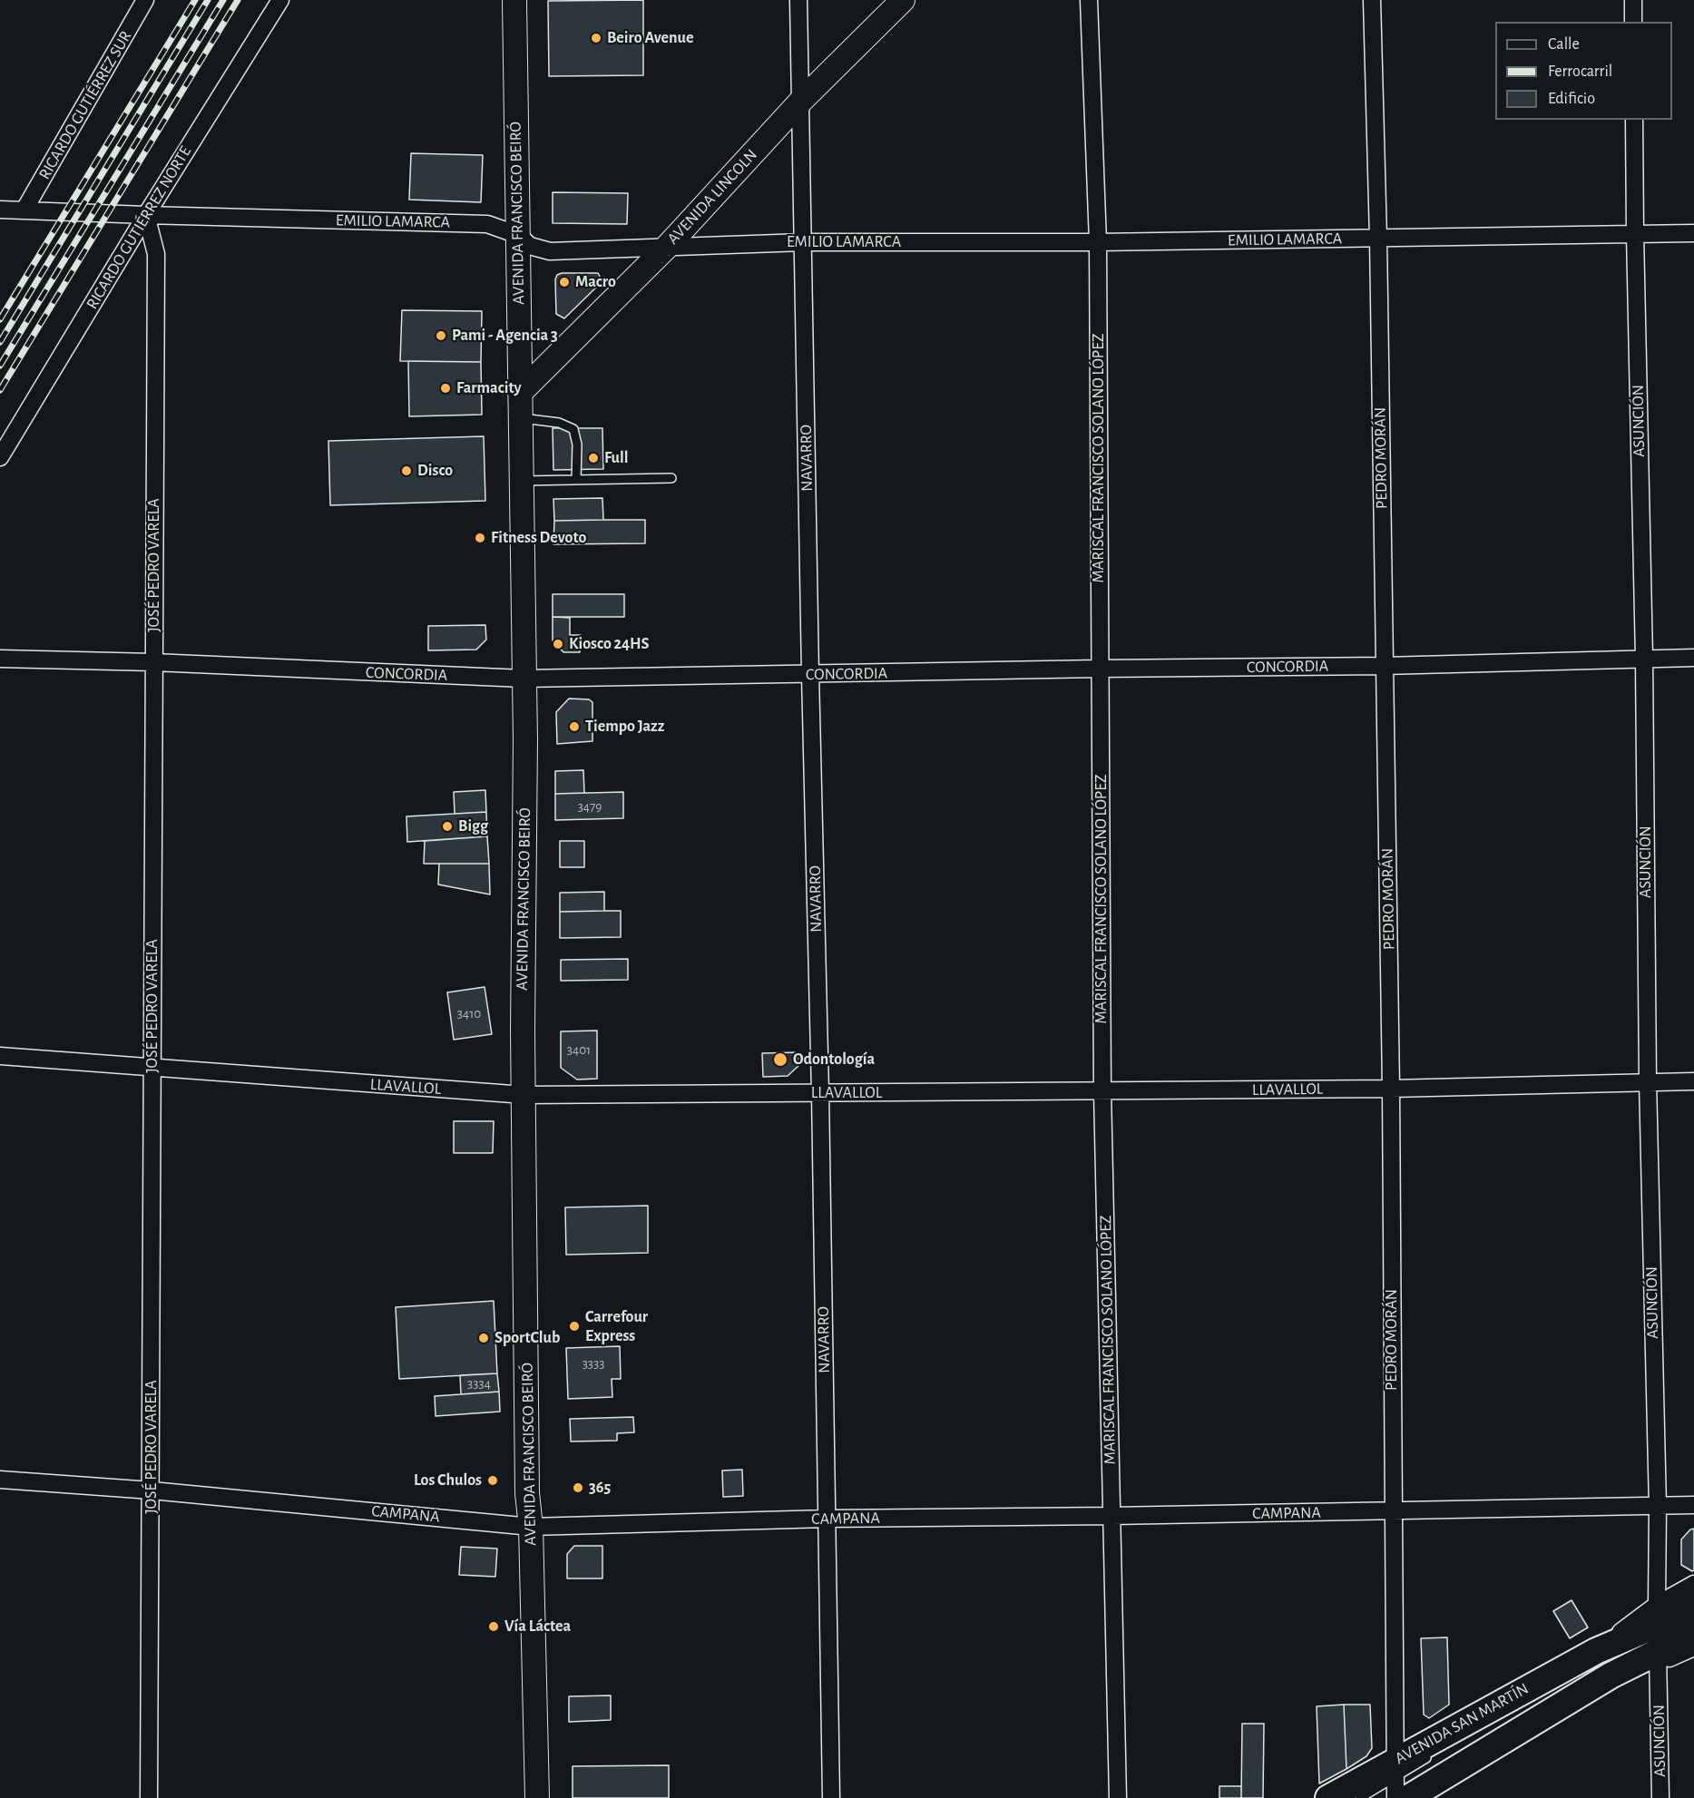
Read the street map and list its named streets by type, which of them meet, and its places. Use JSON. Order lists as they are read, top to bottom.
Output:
{
  "streets": {
    "main road": ["AVENIDA LINCOLN", "AVENIDA FRANCISCO BEIRÓ", "AVENIDA SAN MARTÍN"],
    "street": [
      "RICARDO GUTIÉRREZ SUR",
      "EMILIO LAMARCA",
      "RICARDO GUTIÉRREZ NORTE",
      "ASUNCIÓN",
      "NAVARRO",
      "MARISCAL FRANCISCO SOLANO LÓPEZ",
      "PEDRO MORÁN",
      "JOSÉ PEDRO VARELA",
      "CONCORDIA",
      "LLAVALLOL",
      "CAMPANA"
    ]
  },
  "crossings": [
    ["RICARDO GUTIÉRREZ SUR", "EMILIO LAMARCA"],
    ["AVENIDA LINCOLN", "AVENIDA FRANCISCO BEIRÓ"],
    ["AVENIDA LINCOLN", "EMILIO LAMARCA"],
    ["AVENIDA LINCOLN", "NAVARRO"],
    ["AVENIDA FRANCISCO BEIRÓ", "EMILIO LAMARCA"],
    ["AVENIDA FRANCISCO BEIRÓ", "CONCORDIA"],
    ["AVENIDA FRANCISCO BEIRÓ", "LLAVALLOL"],
    ["AVENIDA FRANCISCO BEIRÓ", "CAMPANA"],
    ["EMILIO LAMARCA", "RICARDO GUTIÉRREZ NORTE"],
    ["EMILIO LAMARCA", "ASUNCIÓN"],
    ["EMILIO LAMARCA", "NAVARRO"],
    ["EMILIO LAMARCA", "MARISCAL FRANCISCO SOLANO LÓPEZ"],
    ["EMILIO LAMARCA", "PEDRO MORÁN"],
    ["EMILIO LAMARCA", "JOSÉ PEDRO VARELA"],
    ["RICARDO GUTIÉRREZ NORTE", "JOSÉ PEDRO VARELA"],
    ["ASUNCIÓN", "CONCORDIA"],
    ["ASUNCIÓN", "LLAVALLOL"],
    ["ASUNCIÓN", "CAMPANA"],
    ["ASUNCIÓN", "AVENIDA SAN MARTÍN"],
    ["NAVARRO", "CONCORDIA"],
    ["NAVARRO", "LLAVALLOL"],
    ["NAVARRO", "CAMPANA"],
    ["MARISCAL FRANCISCO SOLANO LÓPEZ", "CONCORDIA"],
    ["MARISCAL FRANCISCO SOLANO LÓPEZ", "LLAVALLOL"],
    ["MARISCAL FRANCISCO SOLANO LÓPEZ", "CAMPANA"],
    ["PEDRO MORÁN", "CONCORDIA"],
    ["PEDRO MORÁN", "LLAVALLOL"],
    ["PEDRO MORÁN", "CAMPANA"],
    ["PEDRO MORÁN", "AVENIDA SAN MARTÍN"],
    ["JOSÉ PEDRO VARELA", "CONCORDIA"],
    ["JOSÉ PEDRO VARELA", "LLAVALLOL"],
    ["JOSÉ PEDRO VARELA", "CAMPANA"]
  ],
  "places": [
    "Beiro Avenue",
    "Macro",
    "Pami - Agencia 3",
    "Farmacity",
    "Full",
    "Disco",
    "Fitness Devoto",
    "Kiosco 24HS",
    "Tiempo Jazz",
    "Bigg",
    "Odontología",
    "Carrefour Express",
    "SportClub",
    "Los Chulos",
    "365",
    "Vía Láctea"
  ],
  "house_numbers": [
    "3479",
    "3410",
    "3401",
    "3333",
    "3334"
  ],
  "legend": ["Calle", "Ferrocarril", "Edificio"]
}
